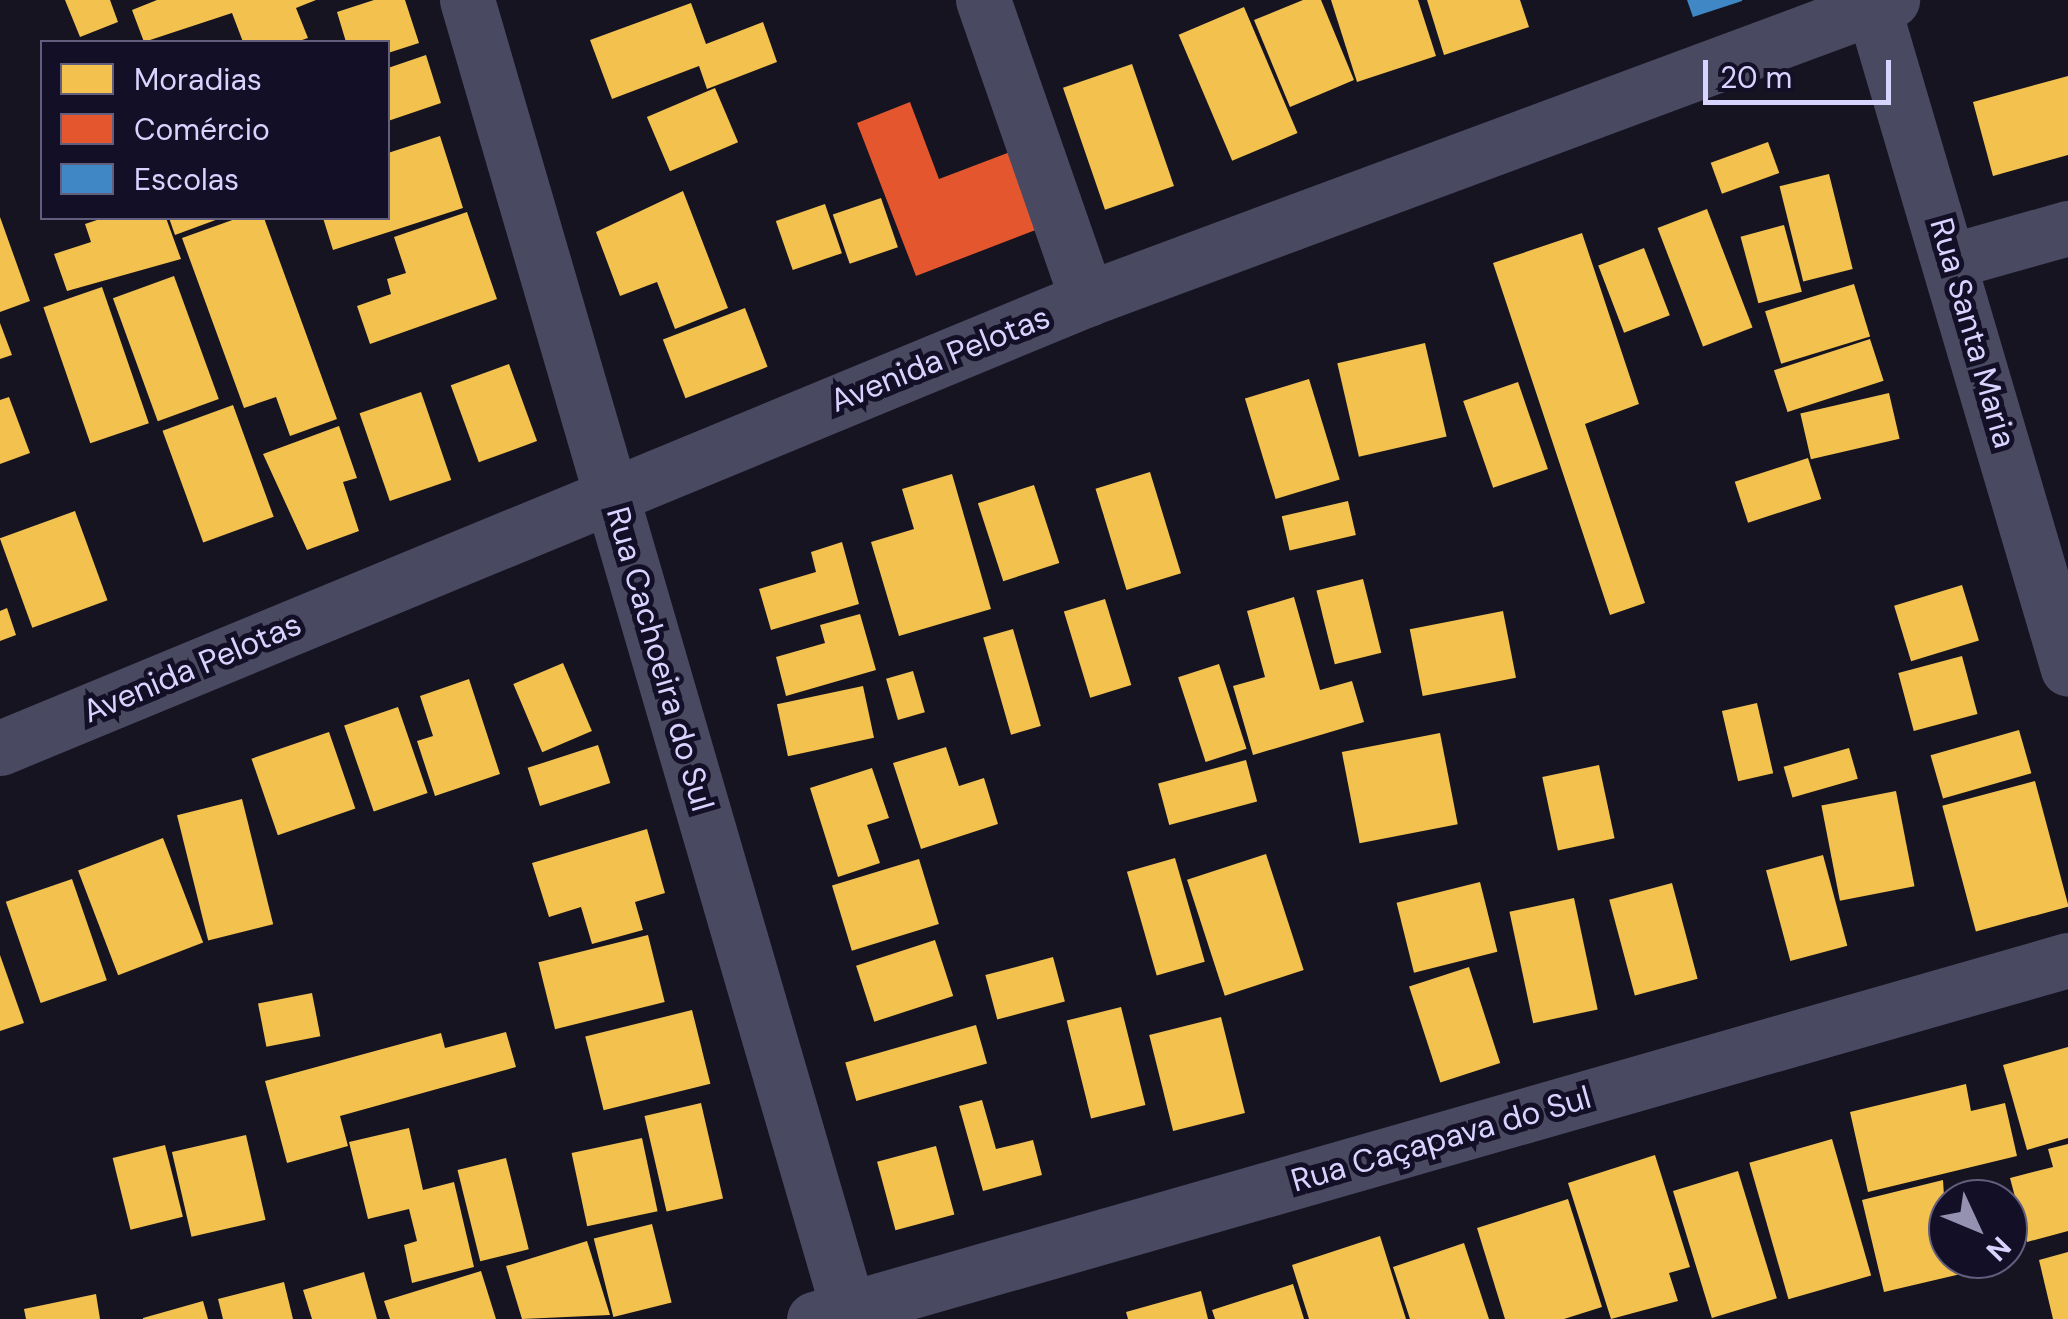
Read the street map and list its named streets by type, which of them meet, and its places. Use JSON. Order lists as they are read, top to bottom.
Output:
{
  "streets": {
    "street": [
      "Rua Santa Maria",
      "Avenida Pelotas",
      "Rua Cachoeira do Sul",
      "Rua Caçapava do Sul"
    ]
  },
  "crossings": [
    ["Rua Santa Maria", "Avenida Pelotas"],
    ["Avenida Pelotas", "Rua Cachoeira do Sul"],
    ["Rua Cachoeira do Sul", "Rua Caçapava do Sul"]
  ],
  "legend": ["Moradias", "Comércio", "Escolas"],
  "scale_bar": "20 m",
  "north": "bottom right"
}
